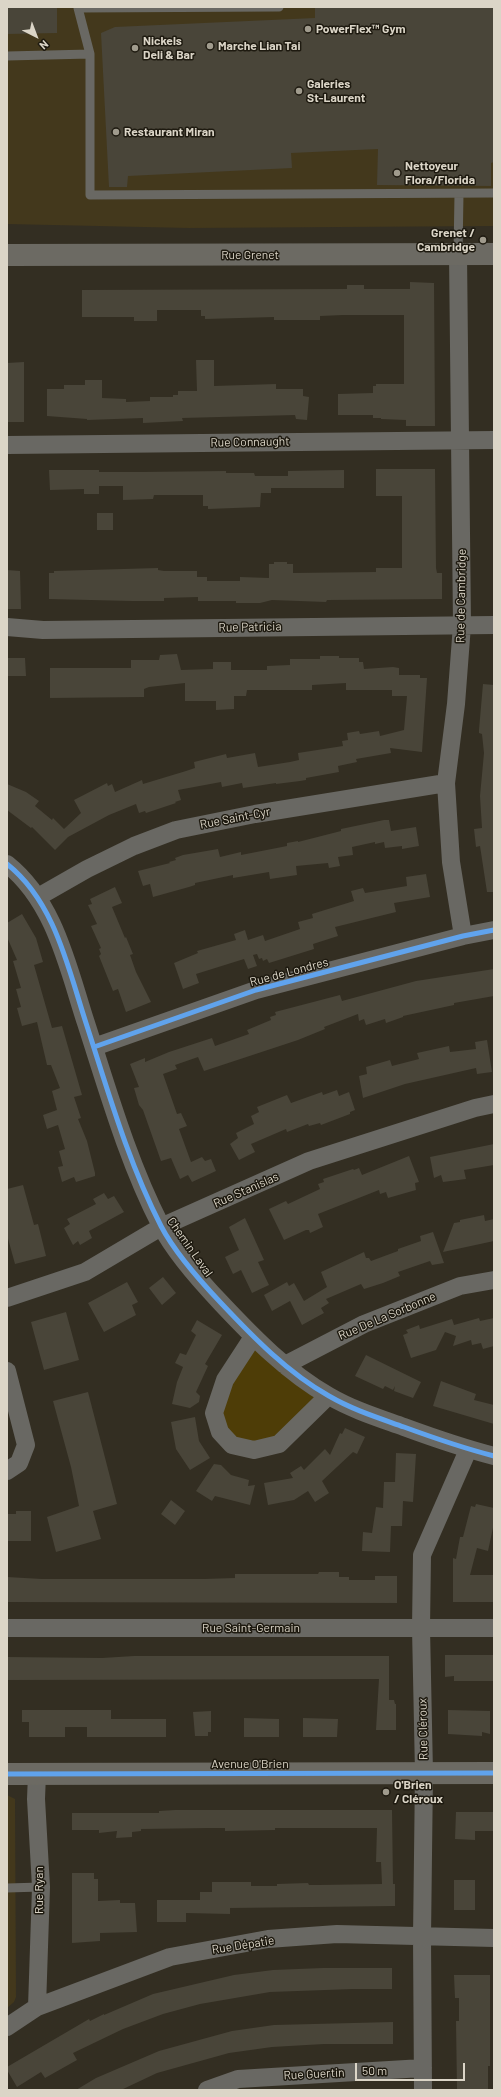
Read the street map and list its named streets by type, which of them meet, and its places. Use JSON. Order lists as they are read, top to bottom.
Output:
{
  "streets": {
    "street": [
      "Rue Grenet",
      "Rue Connaught",
      "Rue de Cambridge",
      "Rue Patricia",
      "Rue Saint-Cyr",
      "Rue de Londres",
      "Rue Stanislas",
      "Chemin Laval",
      "Rue De La Sorbonne",
      "Rue Saint-Germain",
      "Rue Cléroux",
      "Avenue O'Brien",
      "Rue Ryan",
      "Rue Dépatie",
      "Rue Guertin"
    ]
  },
  "crossings": [
    ["Rue Grenet", "Rue de Cambridge"],
    ["Rue Connaught", "Rue de Cambridge"],
    ["Rue de Cambridge", "Rue Patricia"],
    ["Rue de Cambridge", "Rue Saint-Cyr"],
    ["Rue de Cambridge", "Rue de Londres"],
    ["Rue Saint-Cyr", "Chemin Laval"],
    ["Rue de Londres", "Chemin Laval"],
    ["Rue Stanislas", "Chemin Laval"],
    ["Chemin Laval", "Rue De La Sorbonne"],
    ["Chemin Laval", "Rue Cléroux"],
    ["Rue Saint-Germain", "Rue Cléroux"],
    ["Rue Cléroux", "Avenue O'Brien"],
    ["Rue Cléroux", "Rue Dépatie"],
    ["Rue Cléroux", "Rue Guertin"],
    ["Avenue O'Brien", "Rue Ryan"],
    ["Rue Ryan", "Rue Dépatie"]
  ],
  "places": [
    "PowerFlex™ Gym",
    "Marche Lian Tai",
    "Nickels Deli & Bar",
    "Galeries St-Laurent",
    "Restaurant Miran",
    "Nettoyeur Flora/Florida",
    "Grenet / Cambridge",
    "O'Brien / Cléroux"
  ],
  "scale_bar": "50 m",
  "north": "bottom right"
}
